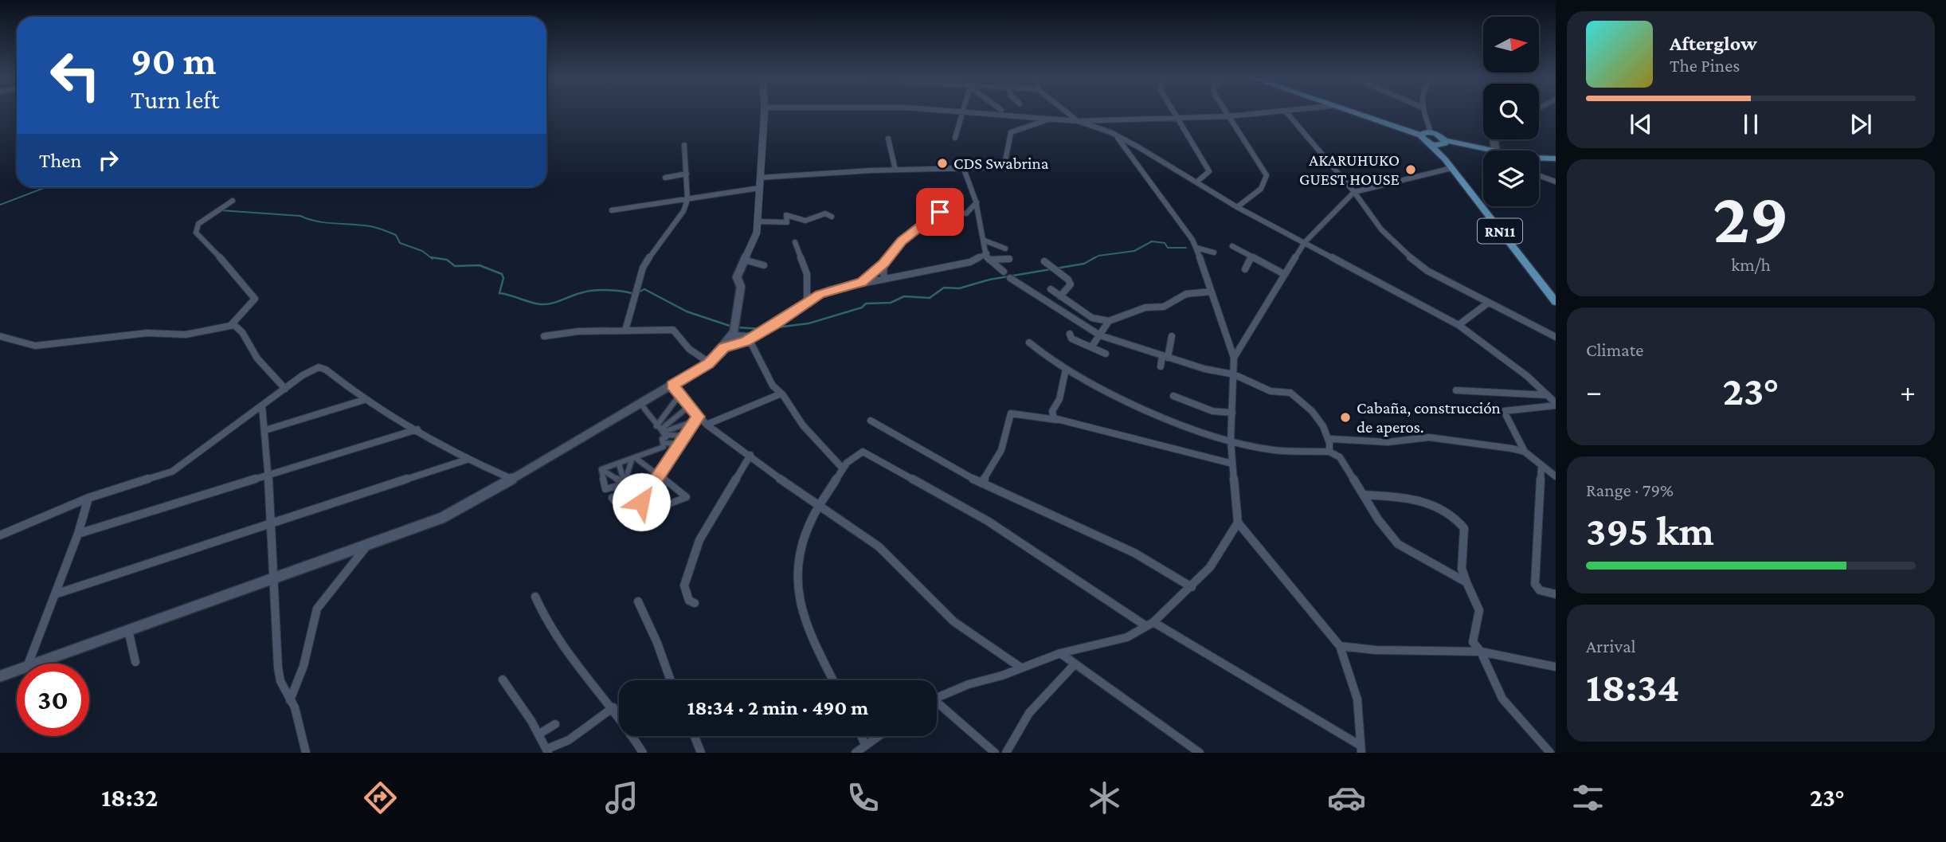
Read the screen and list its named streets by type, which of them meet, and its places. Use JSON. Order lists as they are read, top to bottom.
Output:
{
  "streets": {
    "main road": ["RN11"]
  },
  "places": ["CDS Swabrina", "AKARUHUKO GUEST HOUSE", "Cabaña, construcción de aperos."],
  "north": "right",
  "page": {
    "turn": ["90 m", "Turn left"],
    "song": ["Afterglow", "The Pines"],
    "then": "Then",
    "tile": [
      ["29", "km/h"],
      "Climate",
      ["Range · 79%", "395 km"],
      ["Arrival", "18:34"]
    ],
    "heat": ["−", "23°", "+"],
    "limit": "30",
    "trip": "18:34 · 2 min · 490 m",
    "tabs": ["18:32", "23°"]
  }
}
